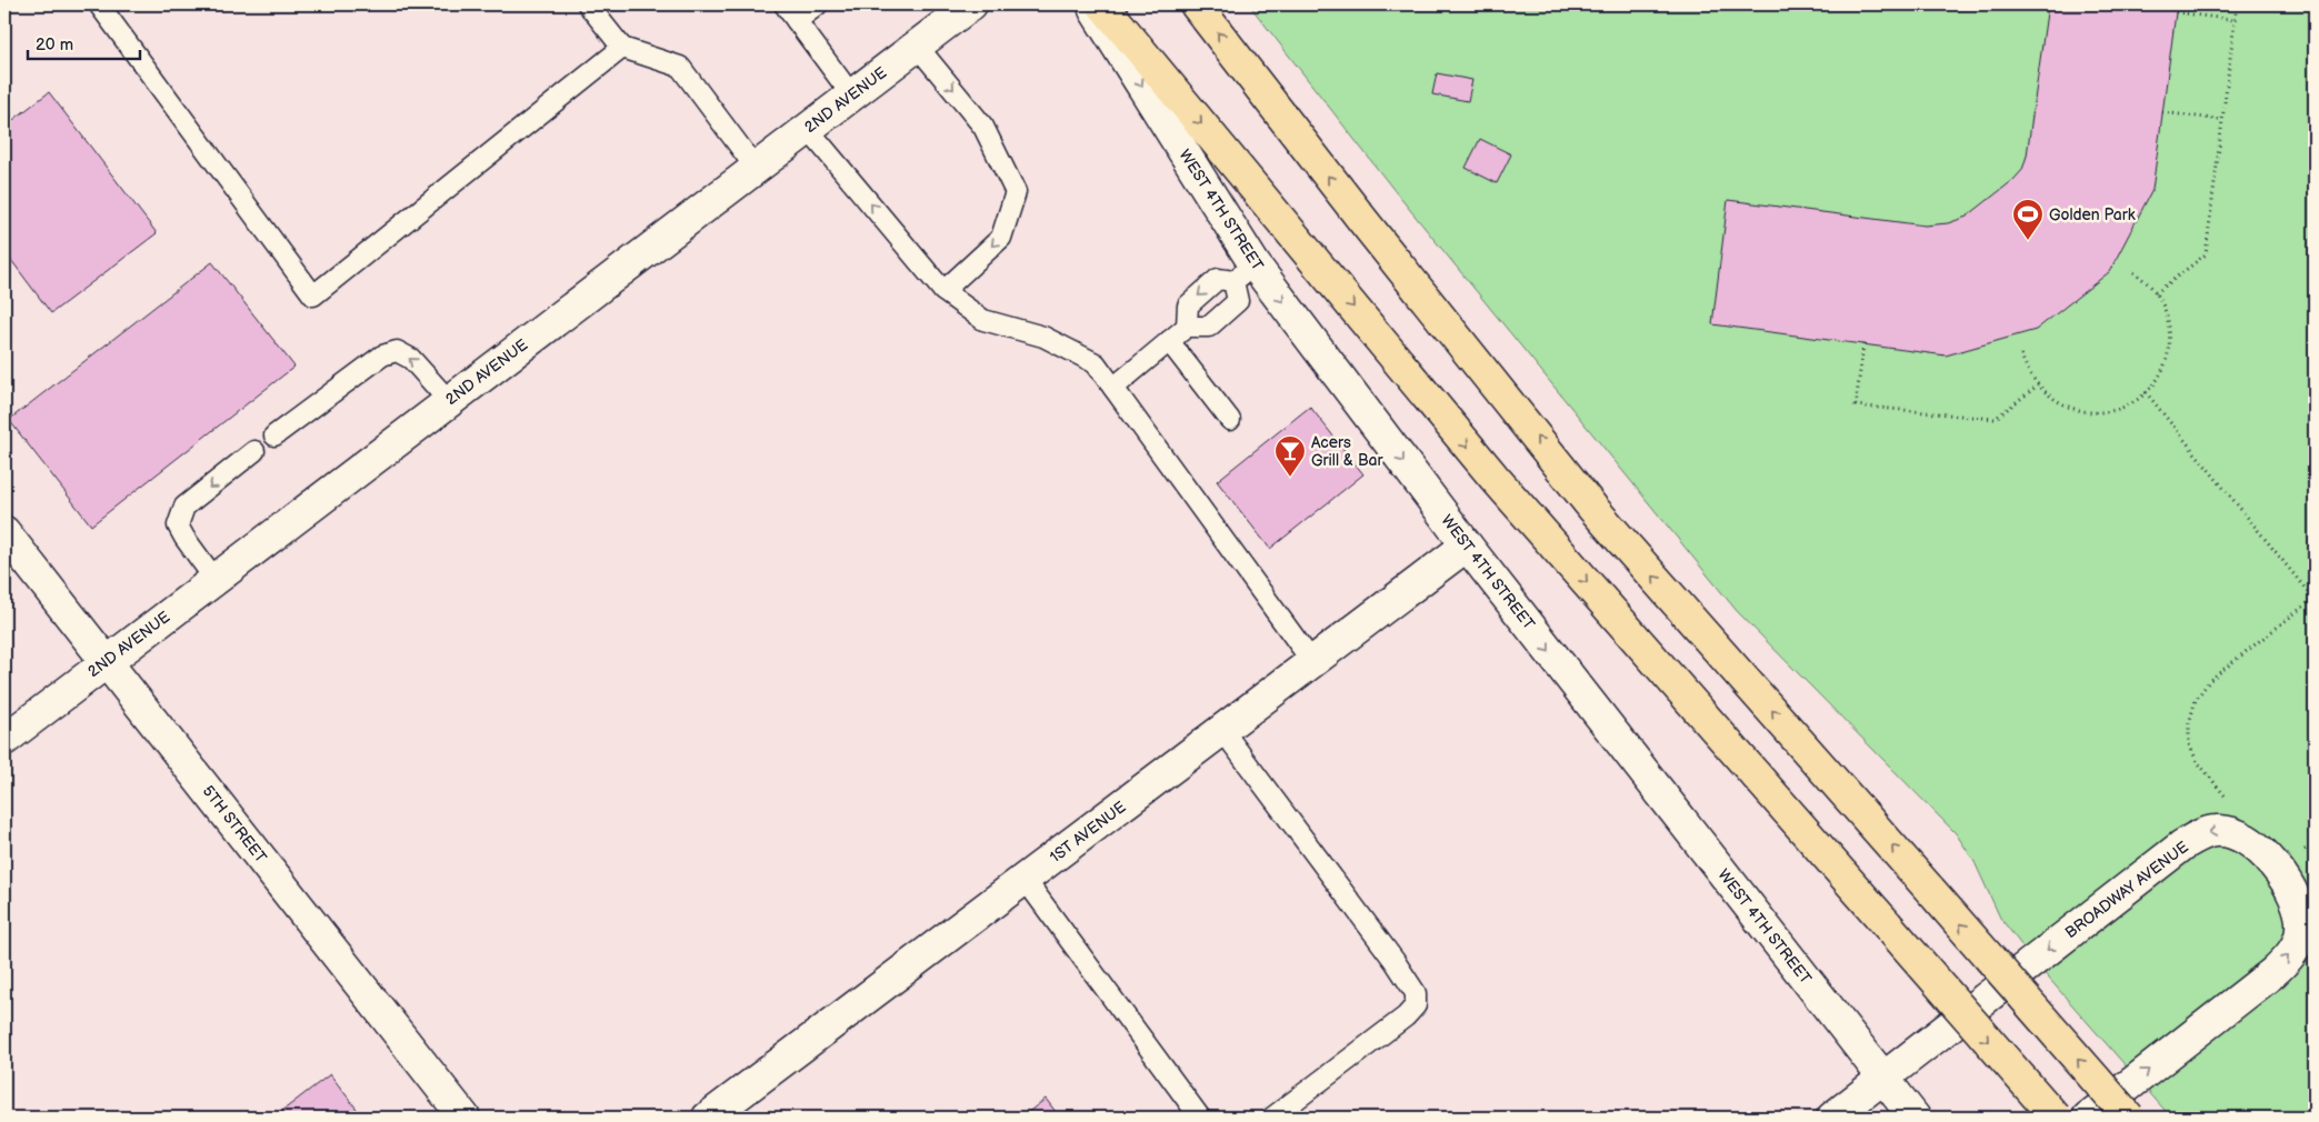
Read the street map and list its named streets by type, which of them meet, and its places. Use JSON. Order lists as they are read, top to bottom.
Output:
{
  "streets": {
    "street": [
      "2ND AVENUE",
      "WEST 4TH STREET",
      "5TH STREET",
      "1ST AVENUE",
      "BROADWAY AVENUE"
    ]
  },
  "crossings": [
    ["2ND AVENUE", "5TH STREET"],
    ["WEST 4TH STREET", "1ST AVENUE"],
    ["WEST 4TH STREET", "BROADWAY AVENUE"]
  ],
  "one_way": ["WEST 4TH STREET", "BROADWAY AVENUE"],
  "places": {
    "sports": ["Golden Park"],
    "bar": ["Acers Grill & Bar"]
  },
  "scale_bar": "20 m"
}
